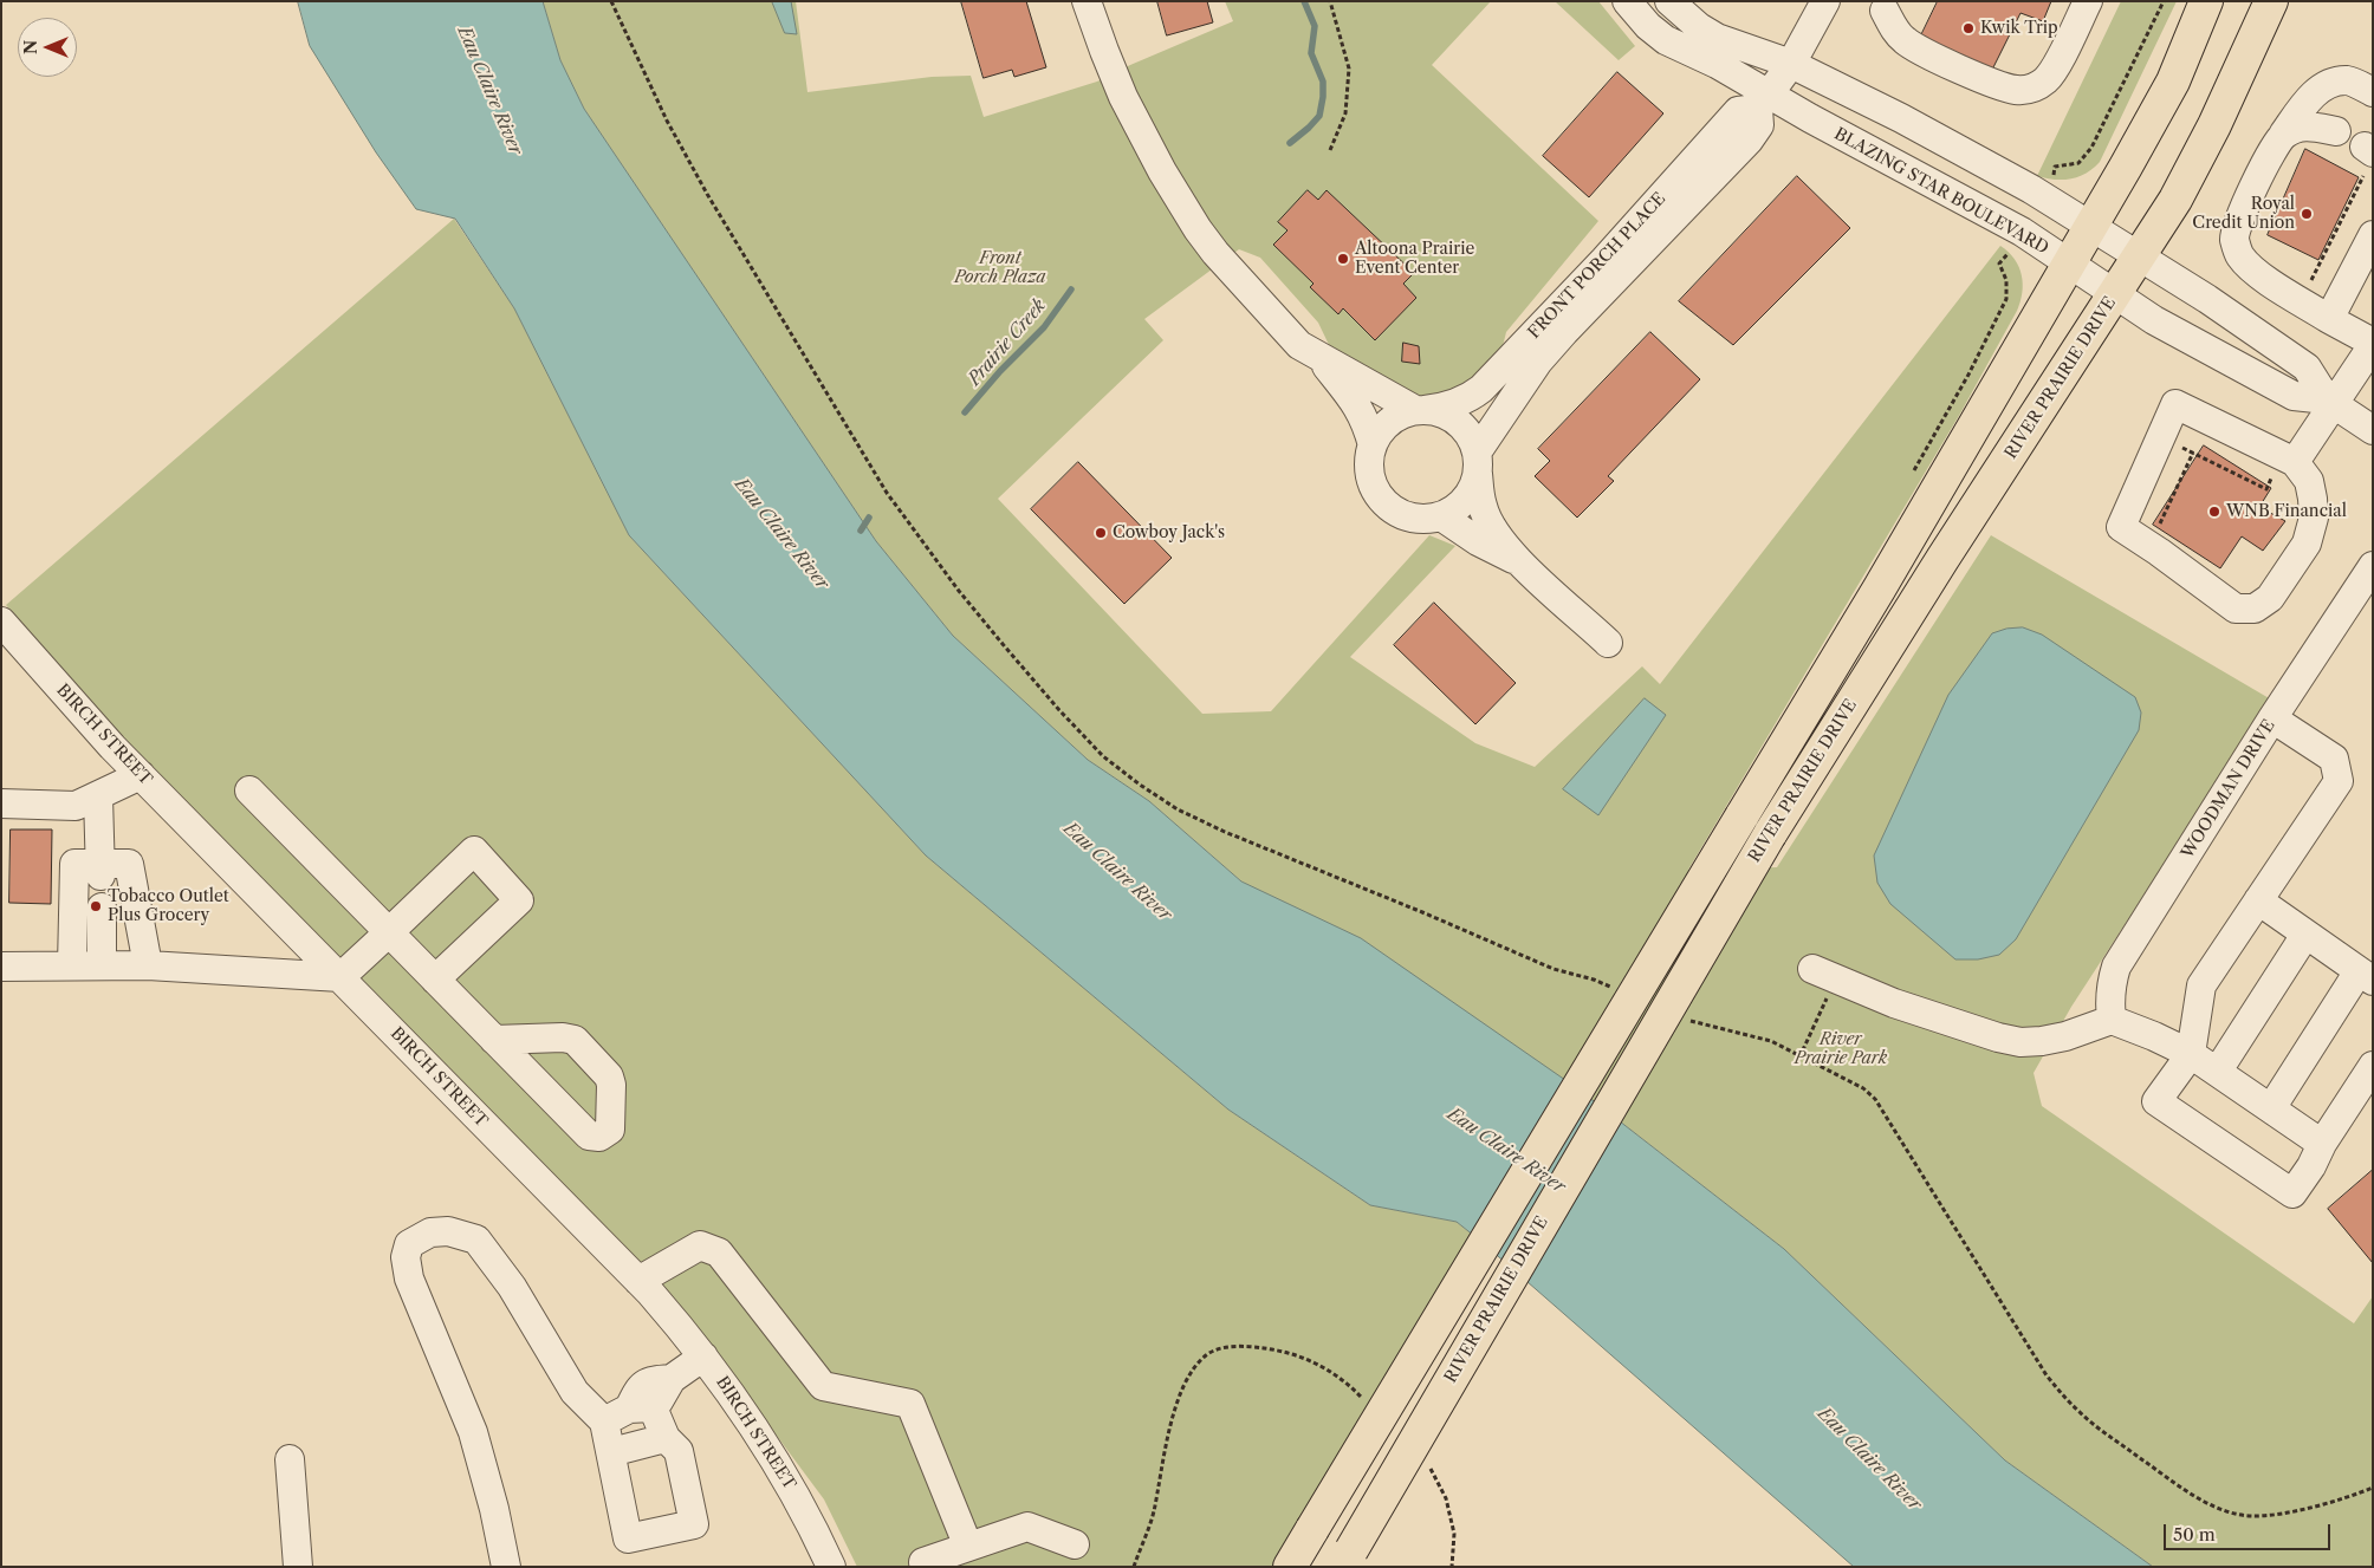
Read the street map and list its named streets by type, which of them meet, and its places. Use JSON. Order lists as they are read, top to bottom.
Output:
{
  "streets": {
    "main road": ["RIVER PRAIRIE DRIVE"],
    "street": [
      "BLAZING STAR BOULEVARD",
      "FRONT PORCH PLACE",
      "BIRCH STREET",
      "WOODMAN DRIVE"
    ]
  },
  "crossings": [
    ["BLAZING STAR BOULEVARD", "FRONT PORCH PLACE"],
    ["BLAZING STAR BOULEVARD", "RIVER PRAIRIE DRIVE"]
  ],
  "water": ["Eau Claire River", "Prairie Creek"],
  "parks": ["Front Porch Plaza", "River Prairie Park"],
  "places": [
    "Kwik Trip",
    "Royal Credit Union",
    "Altoona Prairie Event Center",
    "WNB Financial",
    "Cowboy Jack's",
    "Tobacco Outlet Plus Grocery"
  ],
  "scale_bar": "50 m",
  "north": "left"
}
